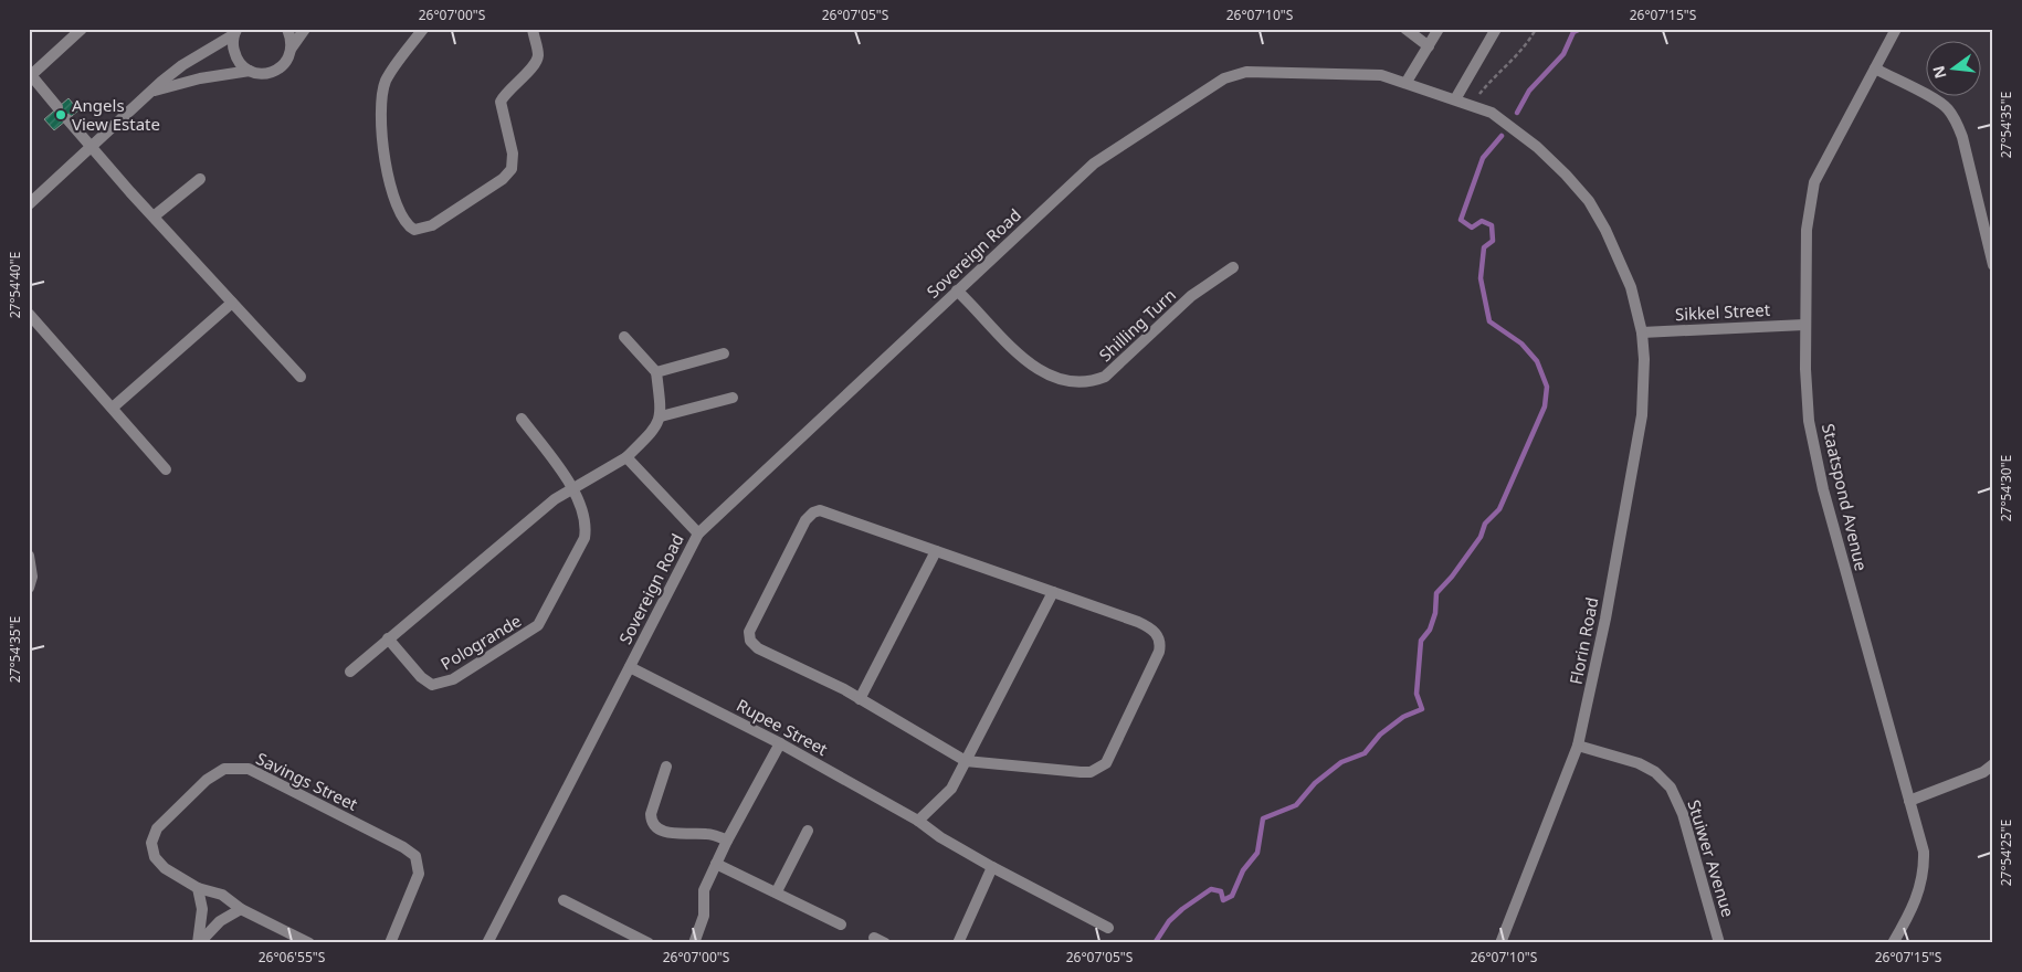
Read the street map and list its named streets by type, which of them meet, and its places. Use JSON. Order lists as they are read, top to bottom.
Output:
{
  "streets": {
    "street": [
      "Sovereign Road",
      "Sikkel Street",
      "Shilling Turn",
      "Staatspond Avenue",
      "Florin Road",
      "Pologrande",
      "Rupee Street",
      "Savings Street",
      "Stuiwer Avenue"
    ]
  },
  "crossings": [
    ["Sovereign Road", "Sikkel Street"],
    ["Sovereign Road", "Shilling Turn"],
    ["Sovereign Road", "Florin Road"],
    ["Sovereign Road", "Rupee Street"],
    ["Sikkel Street", "Staatspond Avenue"],
    ["Sikkel Street", "Florin Road"],
    ["Florin Road", "Stuiwer Avenue"]
  ],
  "places": ["Angels View Estate"],
  "north": "left",
  "coordinates": [
    "26°07'00\"S",
    "26°07'05\"S",
    "26°07'10\"S",
    "26°07'15\"S",
    "27°54'35\"E",
    "27°54'40\"E",
    "27°54'30\"E",
    "27°54'25\"E",
    "26°06'55\"S"
  ]
}
